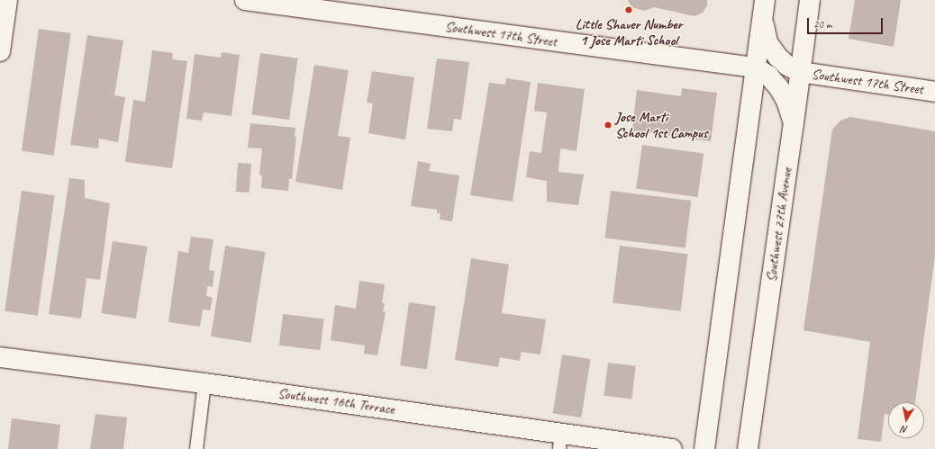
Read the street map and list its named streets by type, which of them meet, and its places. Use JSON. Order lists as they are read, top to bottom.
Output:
{
  "streets": {
    "main road": ["Southwest 17th Street", "Southwest 27th Avenue", "Southwest 16th Terrace"]
  },
  "crossings": [
    ["Southwest 17th Street", "Southwest 27th Avenue"]
  ],
  "places": ["Little Shaver Number 1 Jose Marti School", "Jose Marti School 1st Campus"],
  "scale_bar": "20 m",
  "north": "bottom"
}
